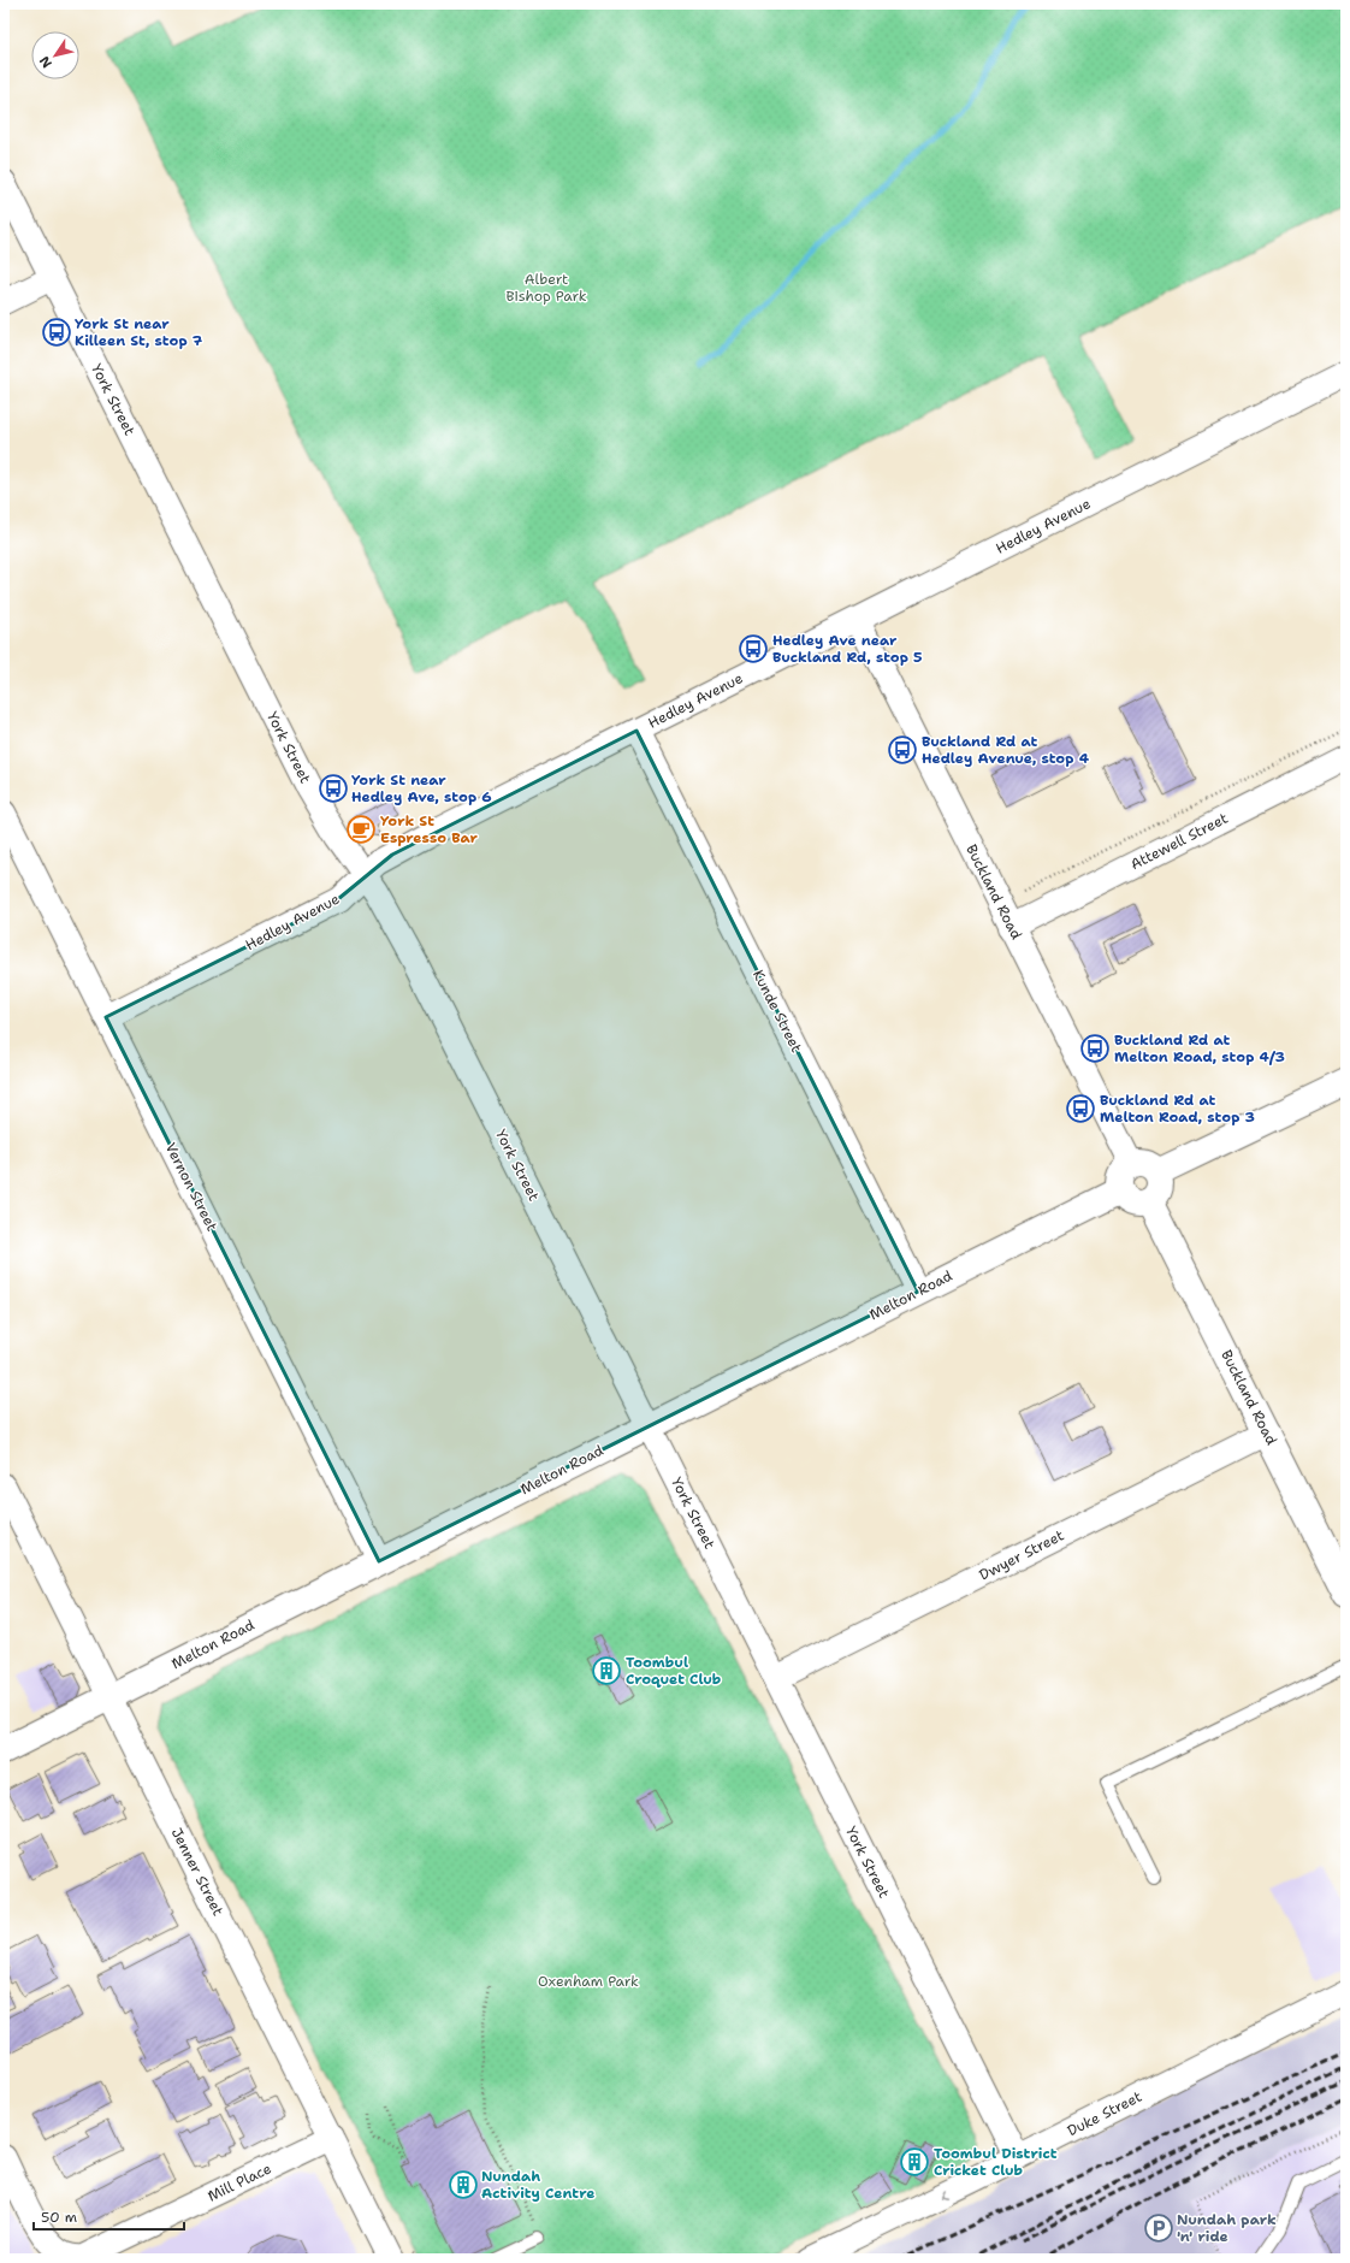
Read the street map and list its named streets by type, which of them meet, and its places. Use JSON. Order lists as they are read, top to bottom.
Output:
{
  "streets": {
    "street": [
      "York Street",
      "Hedley Avenue",
      "Attewell Street",
      "Buckland Road",
      "Kunde Street",
      "Vernon Street",
      "Melton Road",
      "Dwyer Street",
      "Jenner Street",
      "Duke Street",
      "Mill Place"
    ]
  },
  "crossings": [
    ["York Street", "Hedley Avenue"],
    ["York Street", "Melton Road"],
    ["York Street", "Dwyer Street"],
    ["York Street", "Duke Street"],
    ["Hedley Avenue", "Buckland Road"],
    ["Hedley Avenue", "Kunde Street"],
    ["Hedley Avenue", "Vernon Street"],
    ["Attewell Street", "Buckland Road"],
    ["Buckland Road", "Melton Road"],
    ["Buckland Road", "Dwyer Street"],
    ["Kunde Street", "Melton Road"],
    ["Vernon Street", "Melton Road"],
    ["Melton Road", "Jenner Street"],
    ["Jenner Street", "Mill Place"]
  ],
  "one_way": ["Duke Street"],
  "parks": ["Albert Bishop Park", "Oxenham Park"],
  "places": {
    "bus stop": [
      "York St near Killeen St, stop 7",
      "Hedley Ave near Buckland Rd, stop 5",
      "Buckland Rd at Hedley Avenue, stop 4",
      "York St near Hedley Ave, stop 6",
      "Buckland Rd at Melton Road, stop 4/3",
      "Buckland Rd at Melton Road, stop 3"
    ],
    "cafe": ["York St Espresso Bar"],
    "building": ["Toombul Croquet Club", "Toombul District Cricket Club", "Nundah Activity Centre"],
    "parking": ["Nundah park 'n' ride"]
  },
  "scale_bar": "50 m",
  "north": "bottom left"
}
